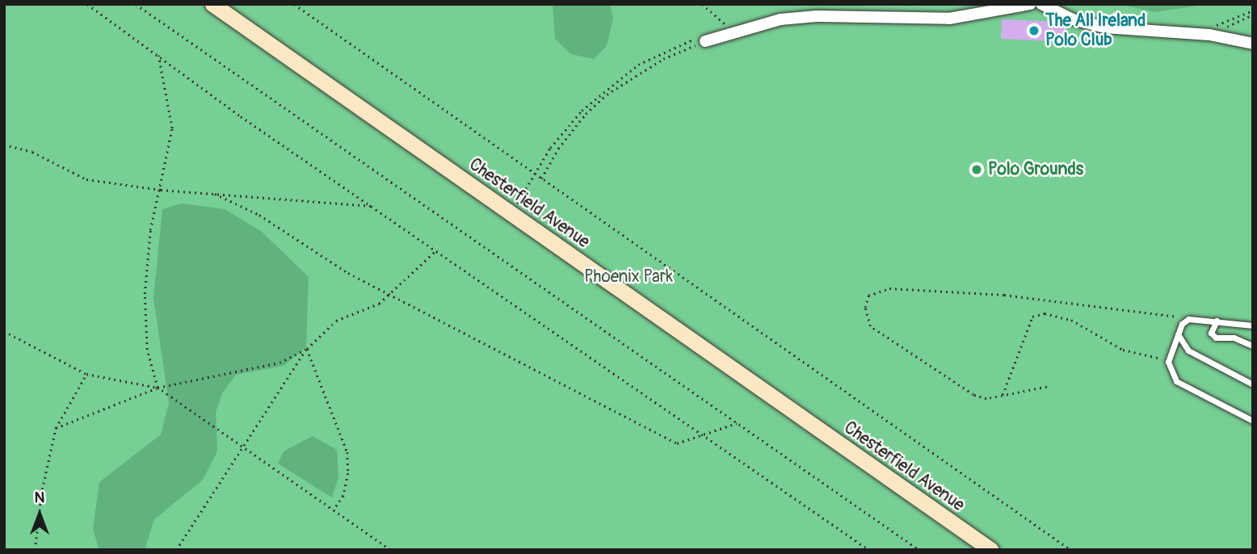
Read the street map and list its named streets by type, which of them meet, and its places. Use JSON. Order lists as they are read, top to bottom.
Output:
{
  "streets": {
    "street": ["Chesterfield Avenue"]
  },
  "parks": ["Phoenix Park"],
  "places": ["The All Ireland Polo Club", "Polo Grounds"],
  "north": "top"
}
